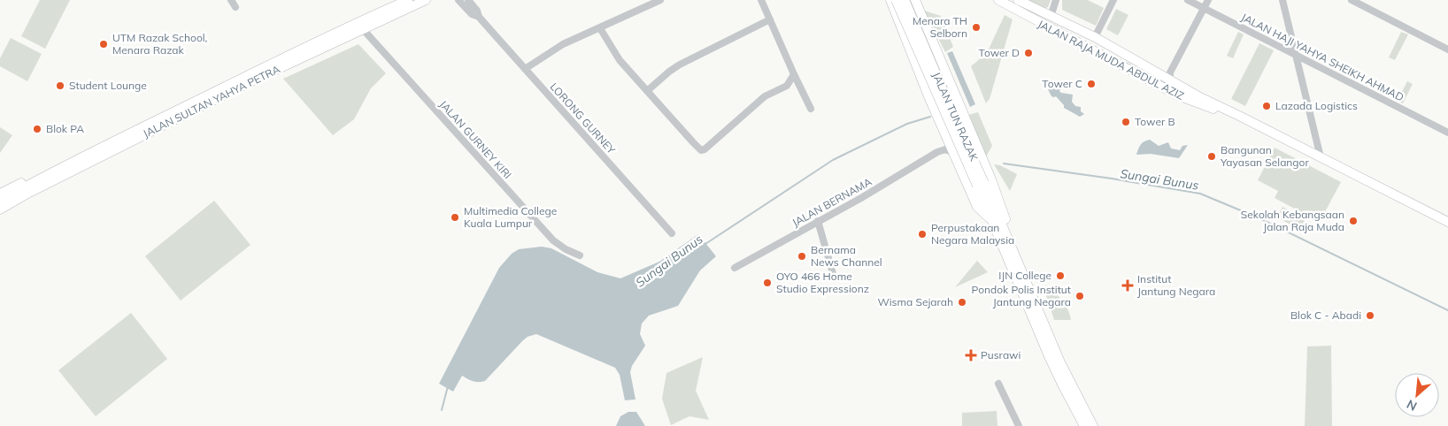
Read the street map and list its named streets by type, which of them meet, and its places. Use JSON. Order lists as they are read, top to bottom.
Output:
{
  "streets": {
    "main road": ["JALAN RAJA MUDA ABDUL AZIZ", "JALAN SULTAN YAHYA PETRA", "JALAN TUN RAZAK"],
    "street": [
      "JALAN HAJI YAHYA SHEIKH AHMAD",
      "LORONG GURNEY",
      "JALAN GURNEY KIRI",
      "JALAN BERNAMA"
    ]
  },
  "crossings": [
    ["JALAN SULTAN YAHYA PETRA", "JALAN GURNEY KIRI"],
    ["JALAN TUN RAZAK", "JALAN BERNAMA"]
  ],
  "water": ["Sungai Bunus"],
  "places": {
    "other": [
      "Menara TH Selborn",
      "UTM Razak School, Menara Razak",
      "Tower D",
      "Tower C",
      "Student Lounge",
      "Lazada Logistics",
      "Tower B",
      "Blok PA",
      "Bangunan Yayasan Selangor",
      "Multimedia College Kuala Lumpur",
      "Sekolah Kebangsaan Jalan Raja Muda",
      "Perpustakaan Negara Malaysia",
      "Bernama News Channel",
      "IJN College",
      "OYO 466 Home Studio Expressionz",
      "Pondok Polis Institut Jantung Negara",
      "Wisma Sejarah",
      "Blok C - Abadi"
    ],
    "health": ["Institut Jantung Negara", "Pusrawi"]
  },
  "north": "bottom left"
}
